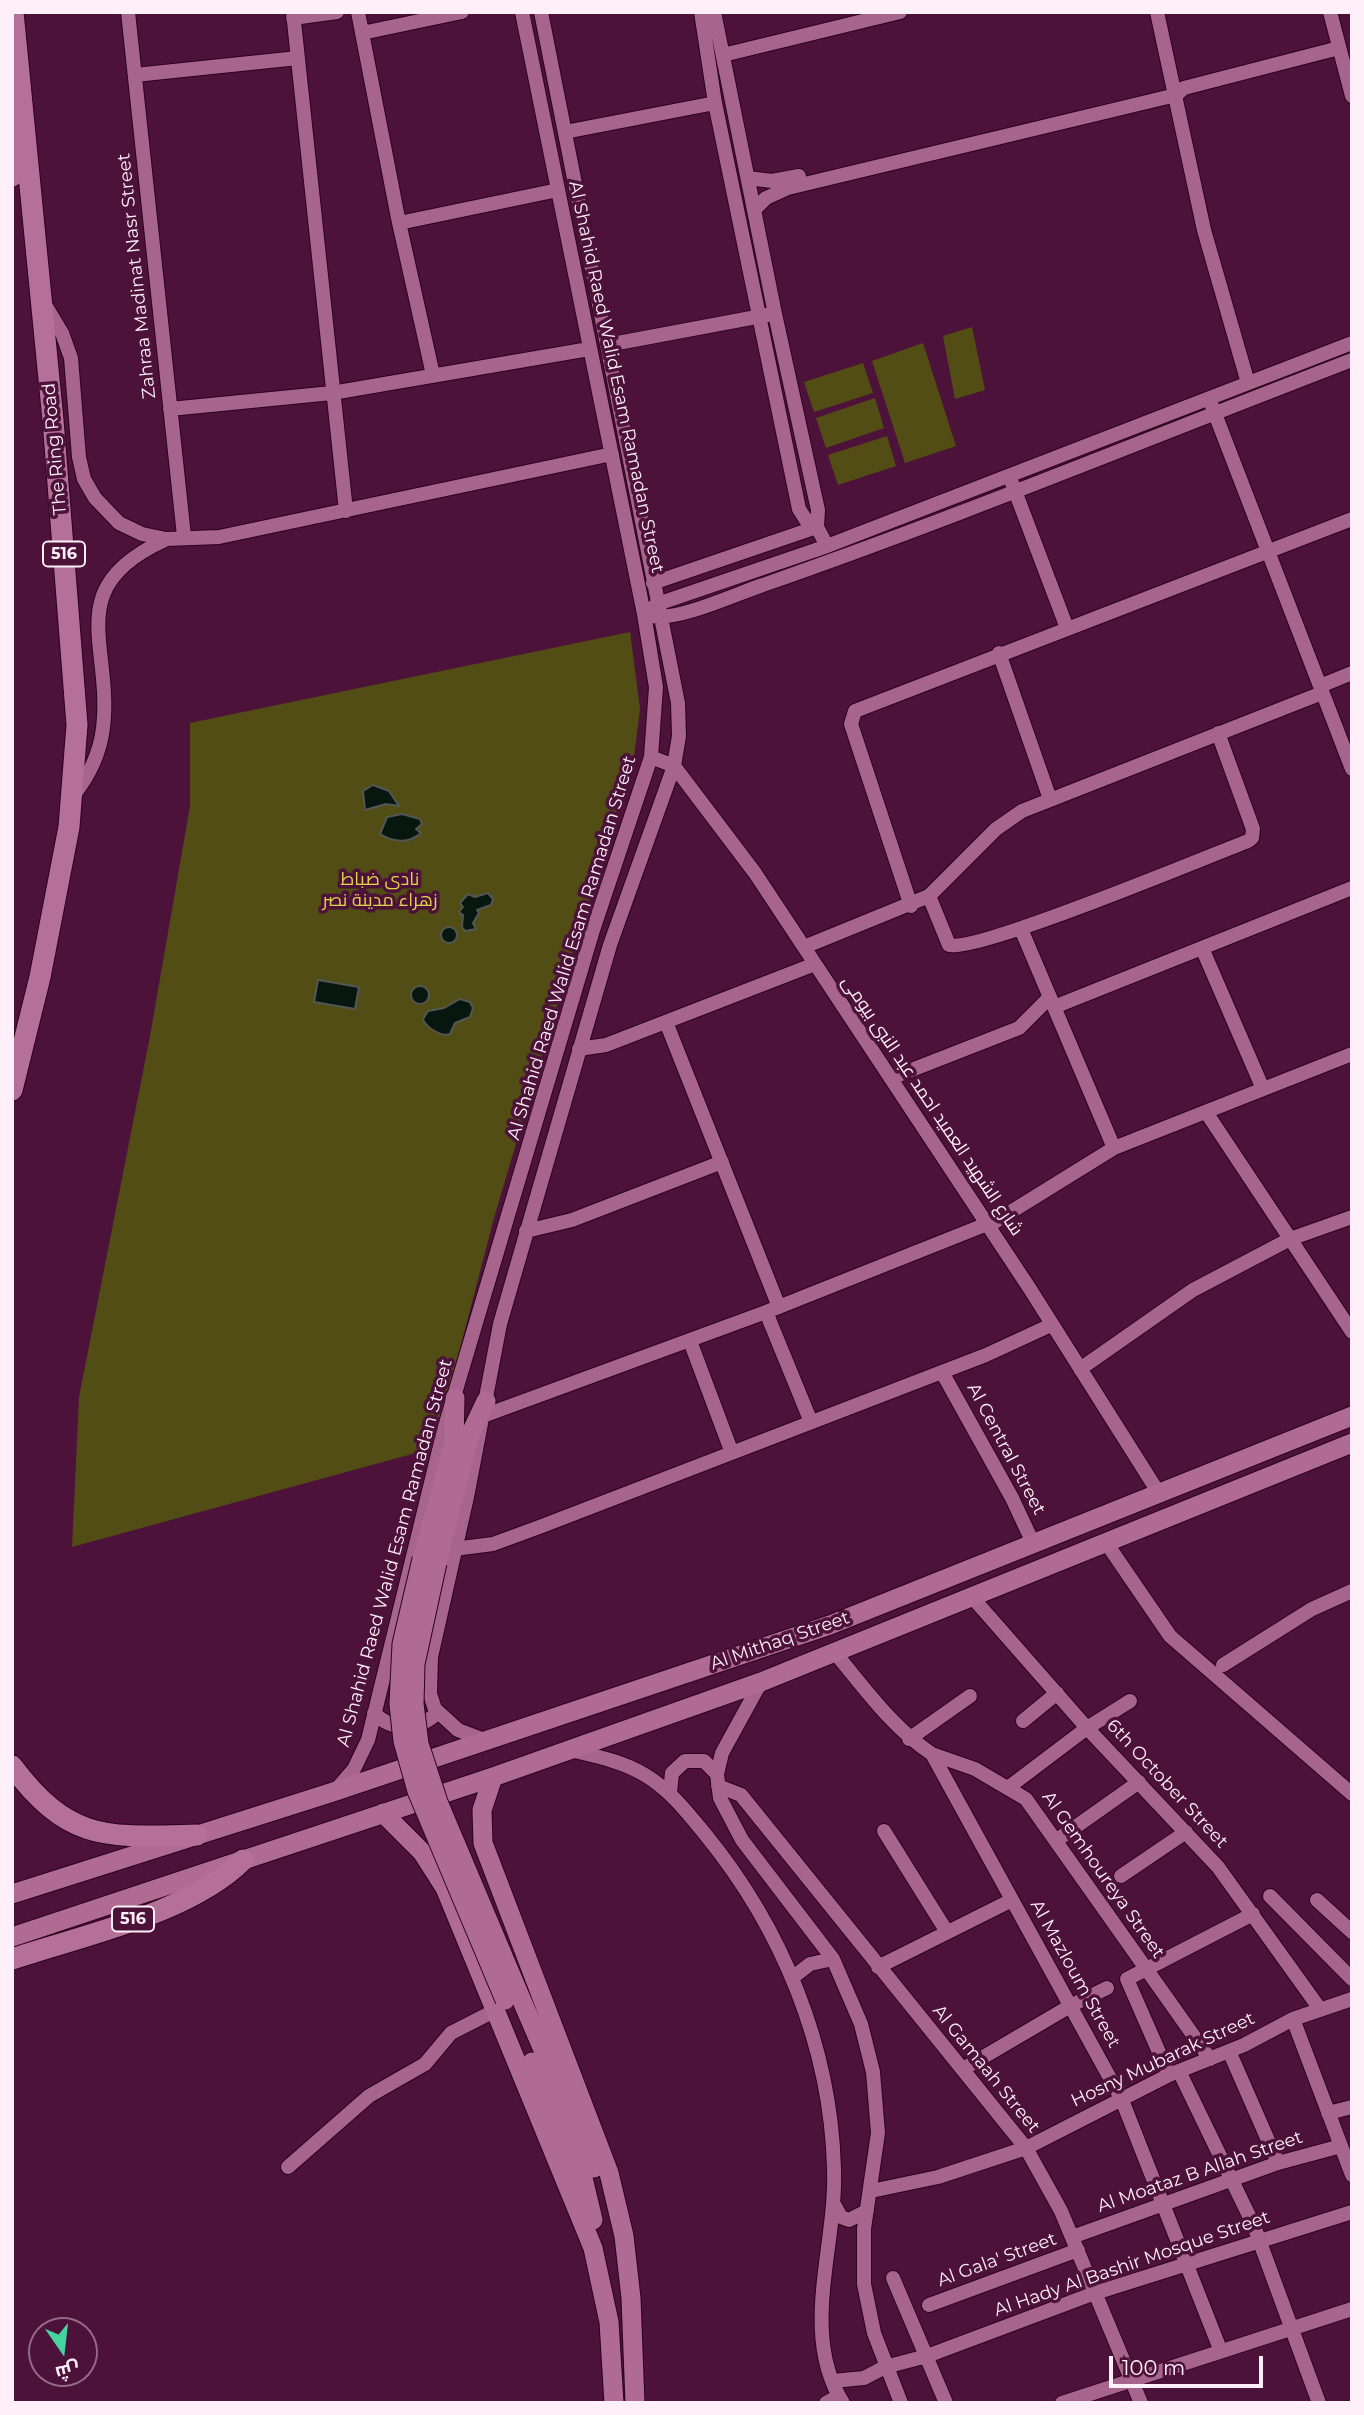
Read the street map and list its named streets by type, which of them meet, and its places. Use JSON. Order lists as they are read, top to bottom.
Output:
{
  "streets": {
    "highway": ["The Ring Road", "516"],
    "main road": ["Al Mithaq Street"],
    "street": [
      "Zahraa Madinat Nasr Street",
      "Al Shahid Raed Walid Esam Ramadan Street",
      "شارع الشهيد العميد احمد عبد النبى بيومى",
      "Al Central Street",
      "6th October Street",
      "Al Gemhoureya Street",
      "Al Mazloum Street",
      "Hosny Mubarak Street",
      "Al Gamaah Street",
      "Al Moataz B Allah Street",
      "Al Gala' Street",
      "Al Hady Al Bashir Mosque Street"
    ]
  },
  "crossings": [
    ["Al Shahid Raed Walid Esam Ramadan Street", "شارع الشهيد العميد احمد عبد النبى بيومى"],
    ["Al Shahid Raed Walid Esam Ramadan Street", "Al Mithaq Street"],
    ["516", "Al Mithaq Street"],
    ["شارع الشهيد العميد احمد عبد النبى بيومى", "Al Mithaq Street"],
    ["Al Central Street", "Al Mithaq Street"],
    ["Al Mithaq Street", "6th October Street"],
    ["Al Mithaq Street", "Al Mazloum Street"],
    ["6th October Street", "Hosny Mubarak Street"],
    ["Al Gemhoureya Street", "Al Mazloum Street"],
    ["Al Gemhoureya Street", "Hosny Mubarak Street"],
    ["Al Mazloum Street", "Hosny Mubarak Street"],
    ["Al Mazloum Street", "Al Moataz B Allah Street"],
    ["Al Mazloum Street", "Al Hady Al Bashir Mosque Street"],
    ["Hosny Mubarak Street", "Al Gamaah Street"],
    ["Al Gamaah Street", "Al Moataz B Allah Street"],
    ["Al Gamaah Street", "Al Gala' Street"],
    ["Al Gamaah Street", "Al Hady Al Bashir Mosque Street"],
    ["Al Moataz B Allah Street", "Al Gala' Street"]
  ],
  "parks": ["نادى ضباط زهراء مدينة نصر"],
  "scale_bar": "100 m",
  "north": "bottom"
}
